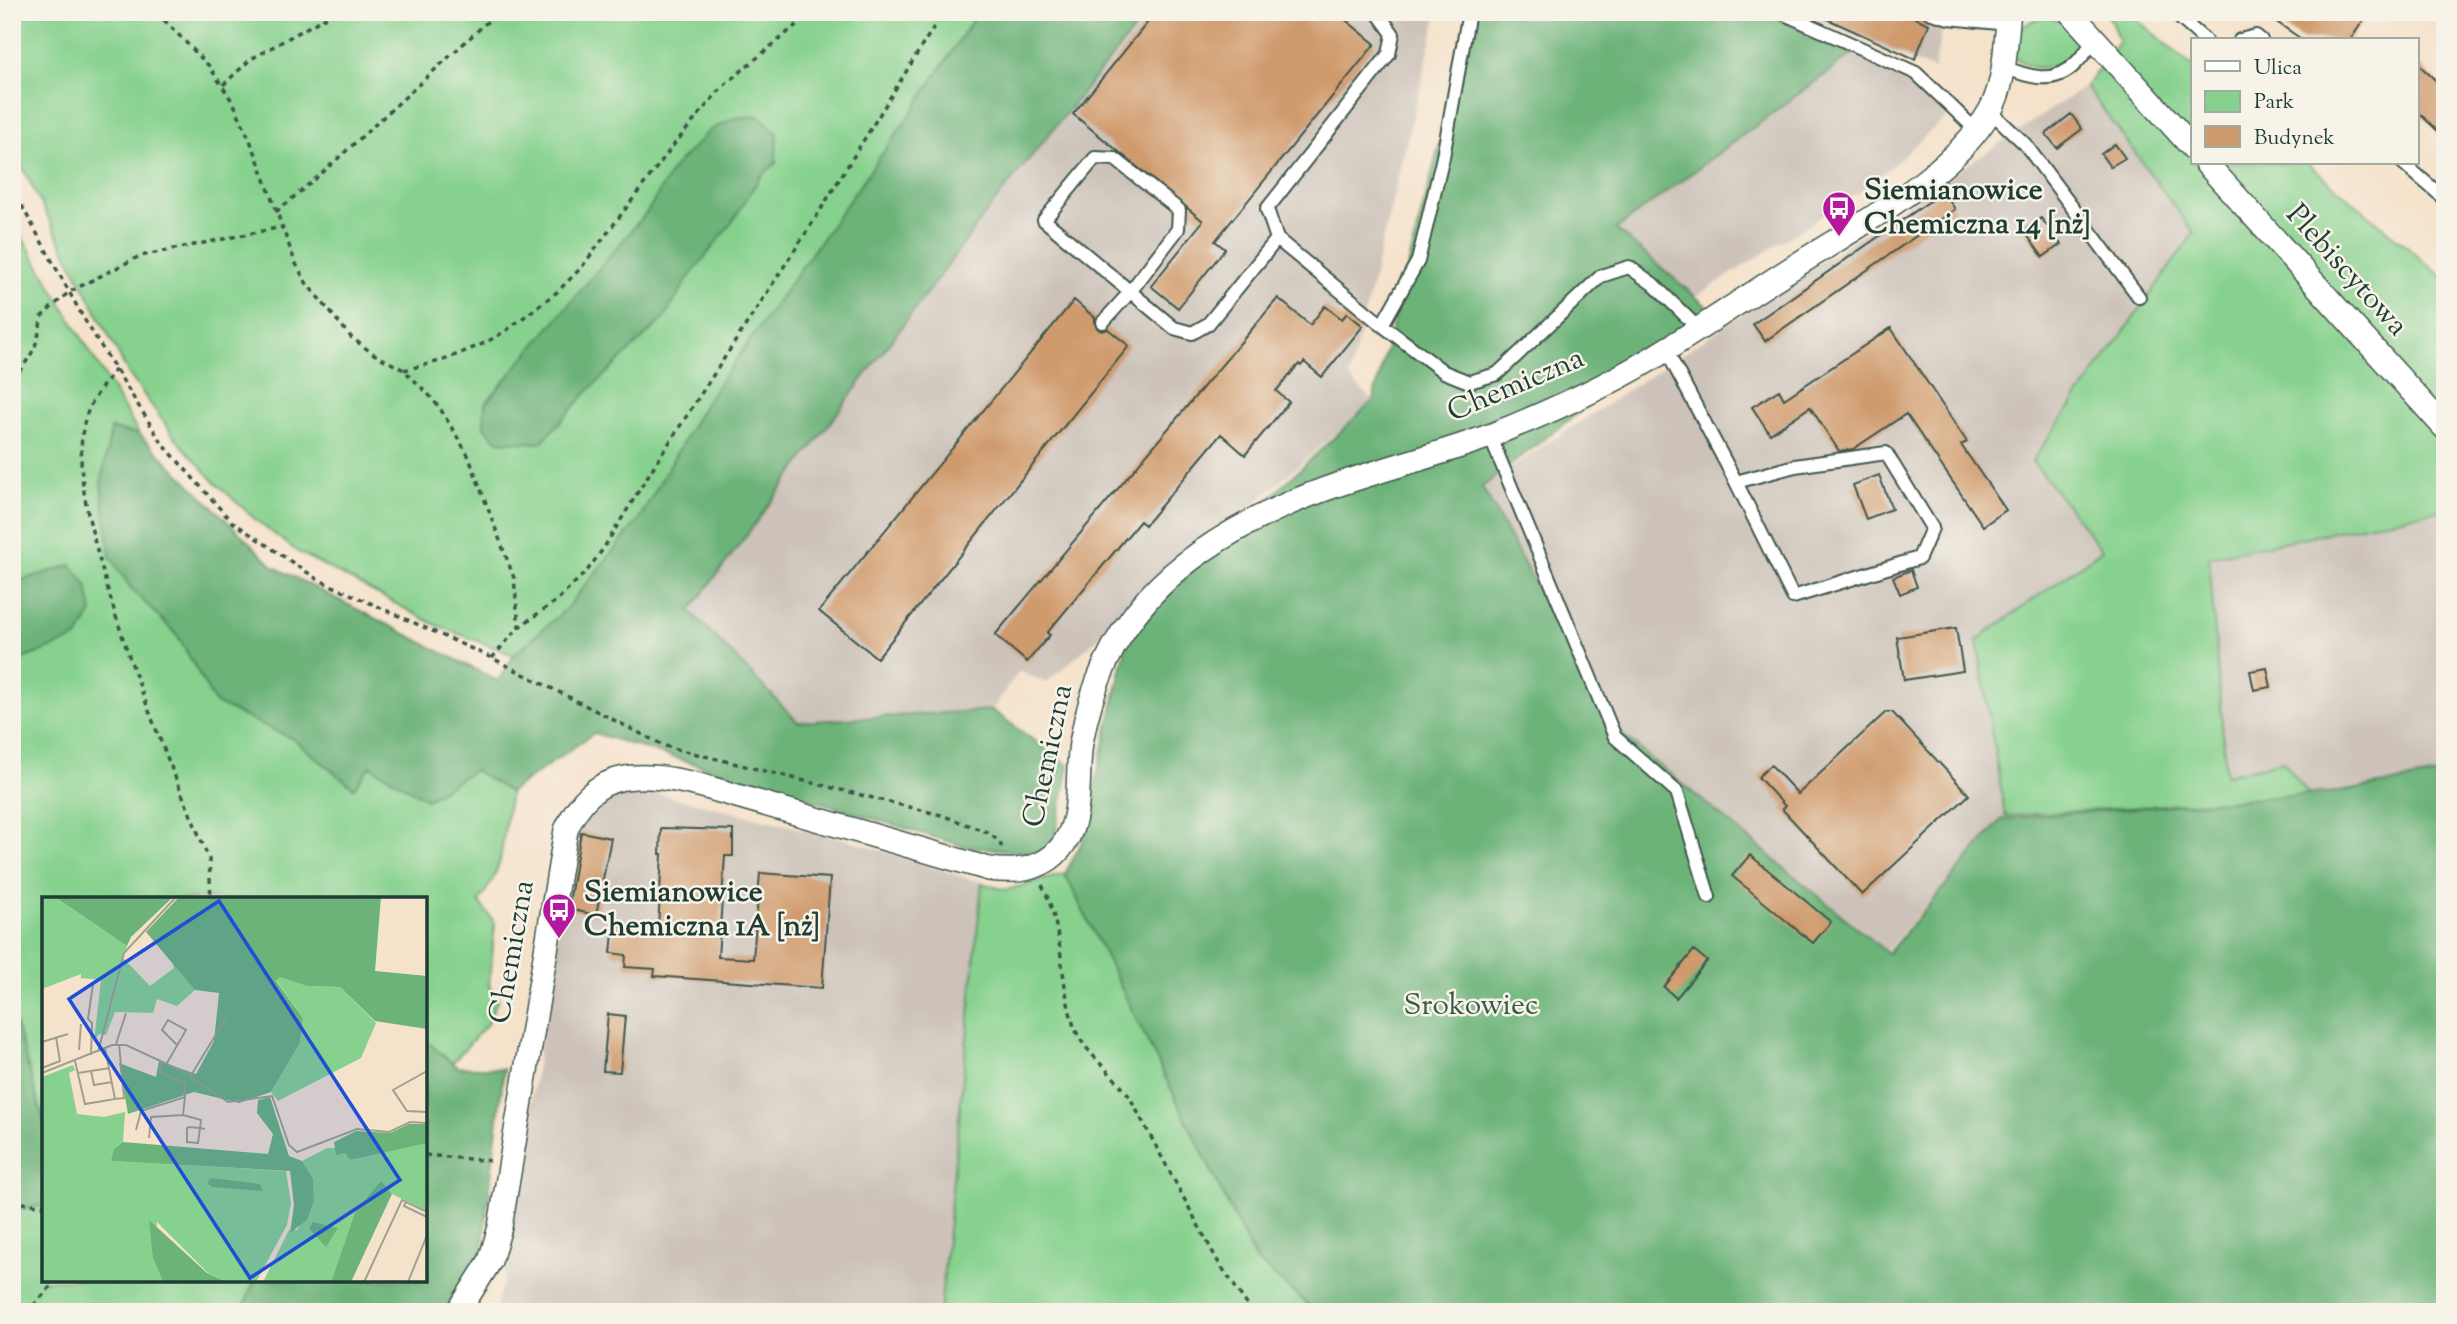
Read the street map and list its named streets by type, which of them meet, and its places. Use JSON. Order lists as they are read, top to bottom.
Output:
{
  "streets": {
    "street": ["Plebiscytowa", "Chemiczna"]
  },
  "parks": ["Srokowiec"],
  "places": {
    "bus stop": ["Siemianowice Chemiczna 14 [nż]", "Siemianowice Chemiczna 1A [nż]"]
  },
  "legend": ["Ulica", "Park", "Budynek"]
}
